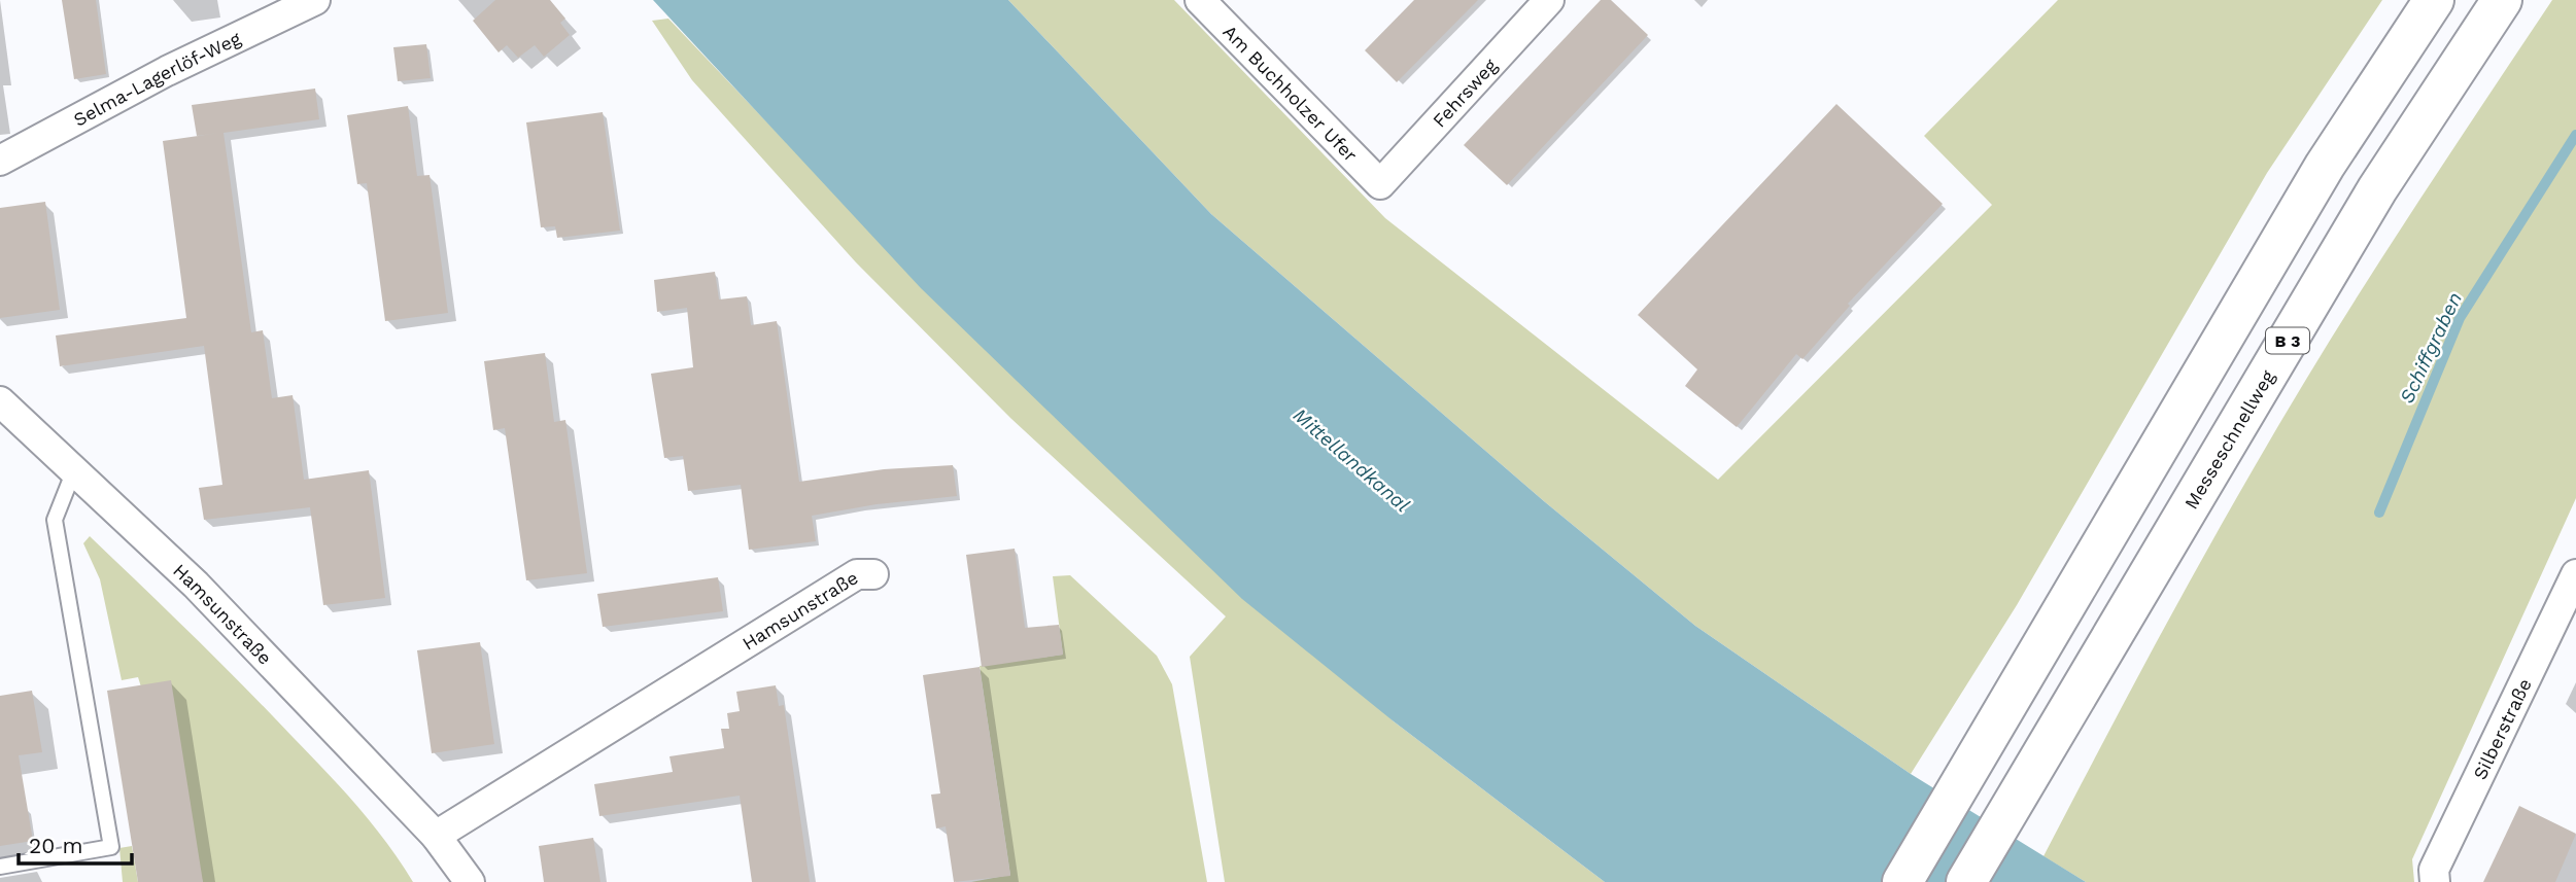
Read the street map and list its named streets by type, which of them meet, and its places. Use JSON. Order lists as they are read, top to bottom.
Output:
{
  "streets": {
    "highway": ["B 3", "Messeschnellweg"],
    "street": [
      "Selma-Lagerlöf-Weg",
      "Am Buchholzer Ufer",
      "Fehrsweg",
      "Hamsunstraße",
      "Silberstraße"
    ]
  },
  "crossings": [
    ["Am Buchholzer Ufer", "Fehrsweg"]
  ],
  "water": ["Schiffgraben", "Mittellandkanal"],
  "scale_bar": "20 m"
}
